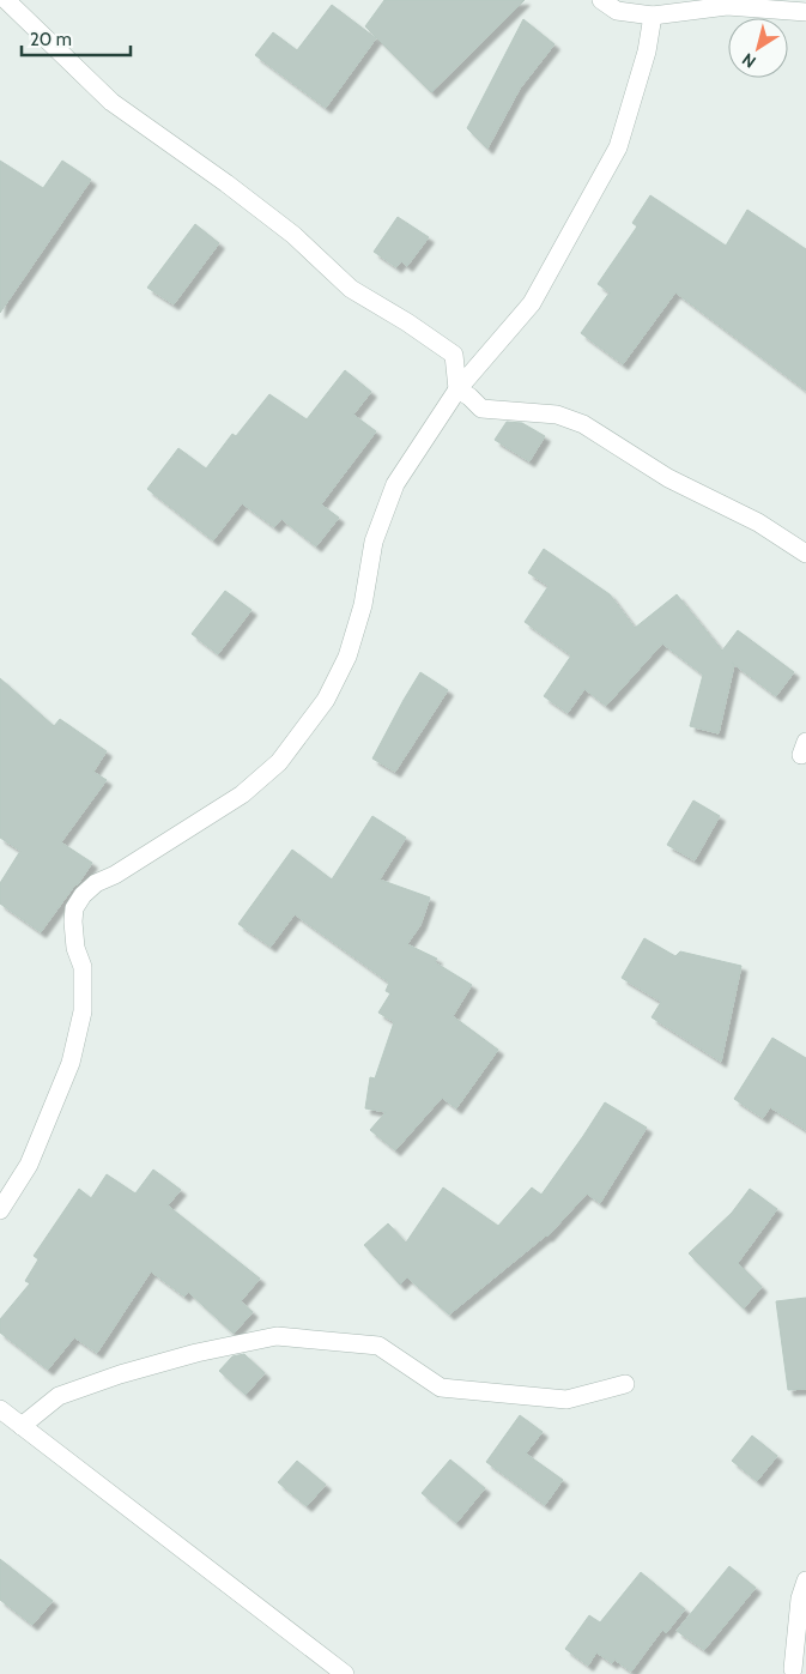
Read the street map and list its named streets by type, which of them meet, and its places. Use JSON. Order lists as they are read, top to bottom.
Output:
{
  "scale_bar": "20 m",
  "north": "bottom left"
}
